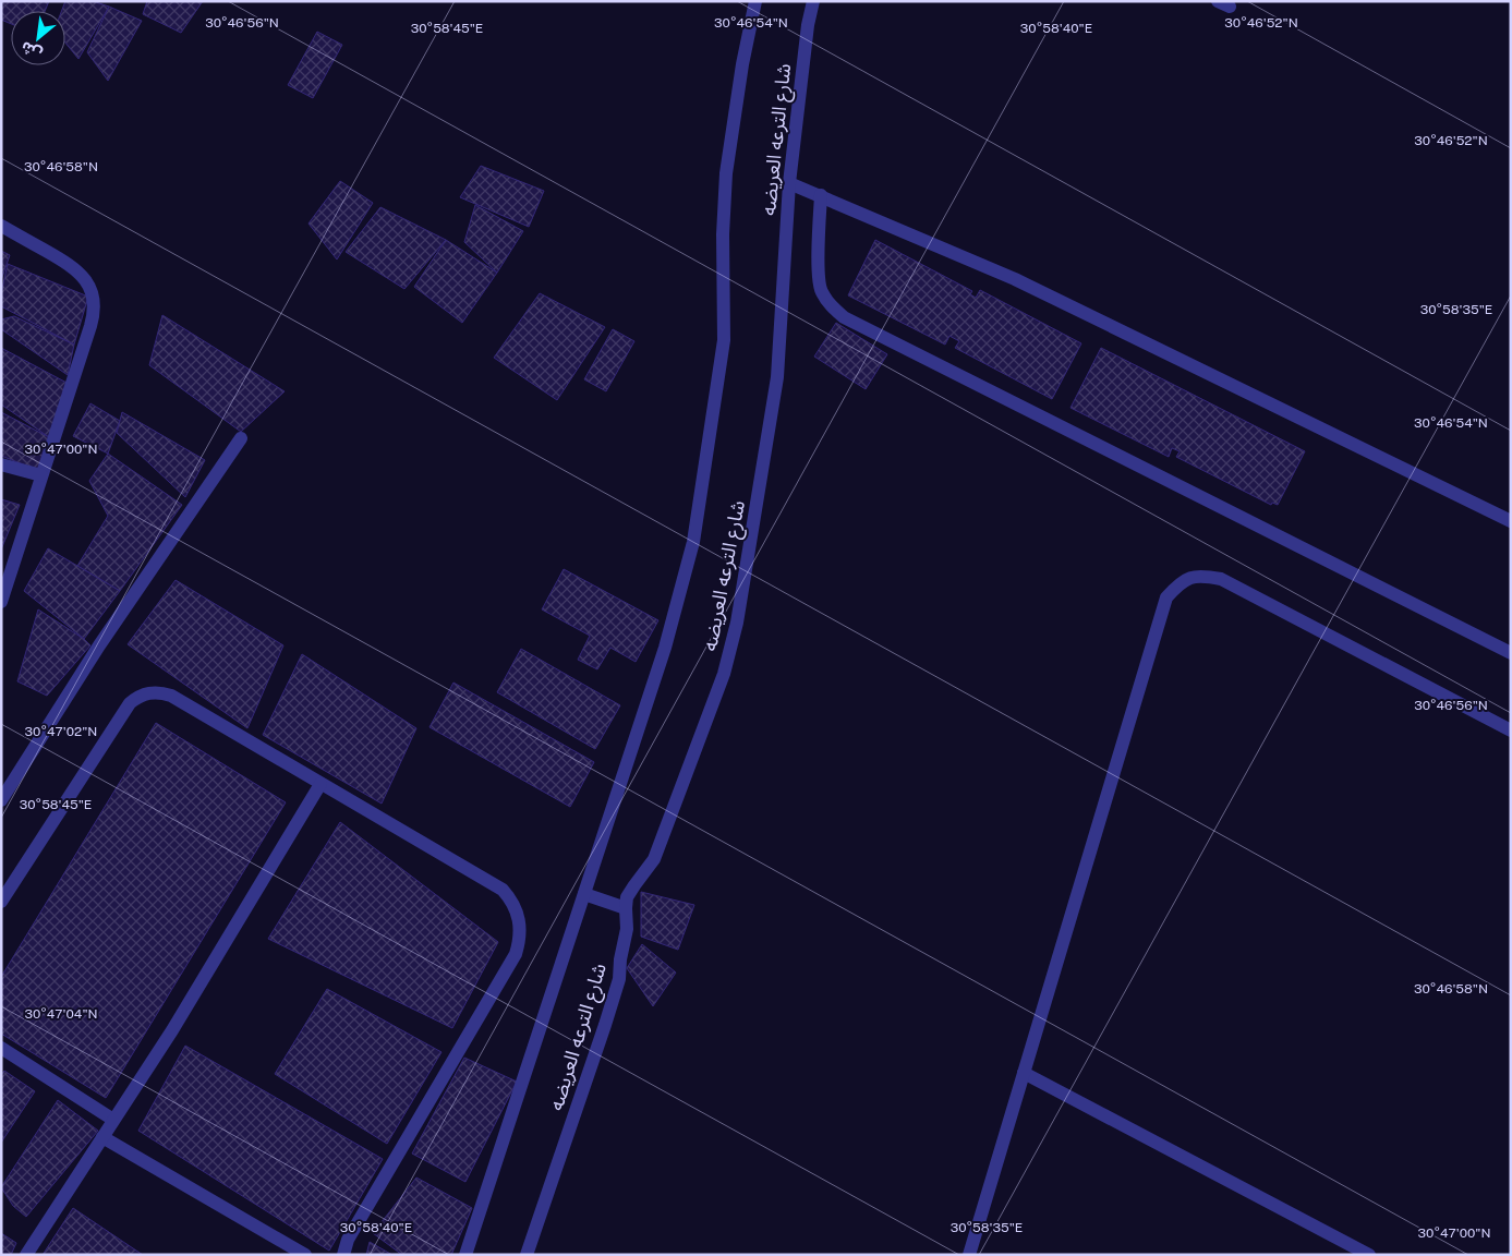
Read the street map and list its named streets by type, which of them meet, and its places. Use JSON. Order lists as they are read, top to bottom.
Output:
{
  "streets": {
    "street": ["شارع الترعه العريضه"]
  },
  "north": "bottom left",
  "coordinates": [
    "30°46'56\"N",
    "30°46'52\"N",
    "30°46'54\"N",
    "30°58'45\"E",
    "30°58'40\"E",
    "30°46'58\"N",
    "30°58'35\"E",
    "30°47'00\"N",
    "30°47'02\"N",
    "30°47'04\"N"
  ]
}
